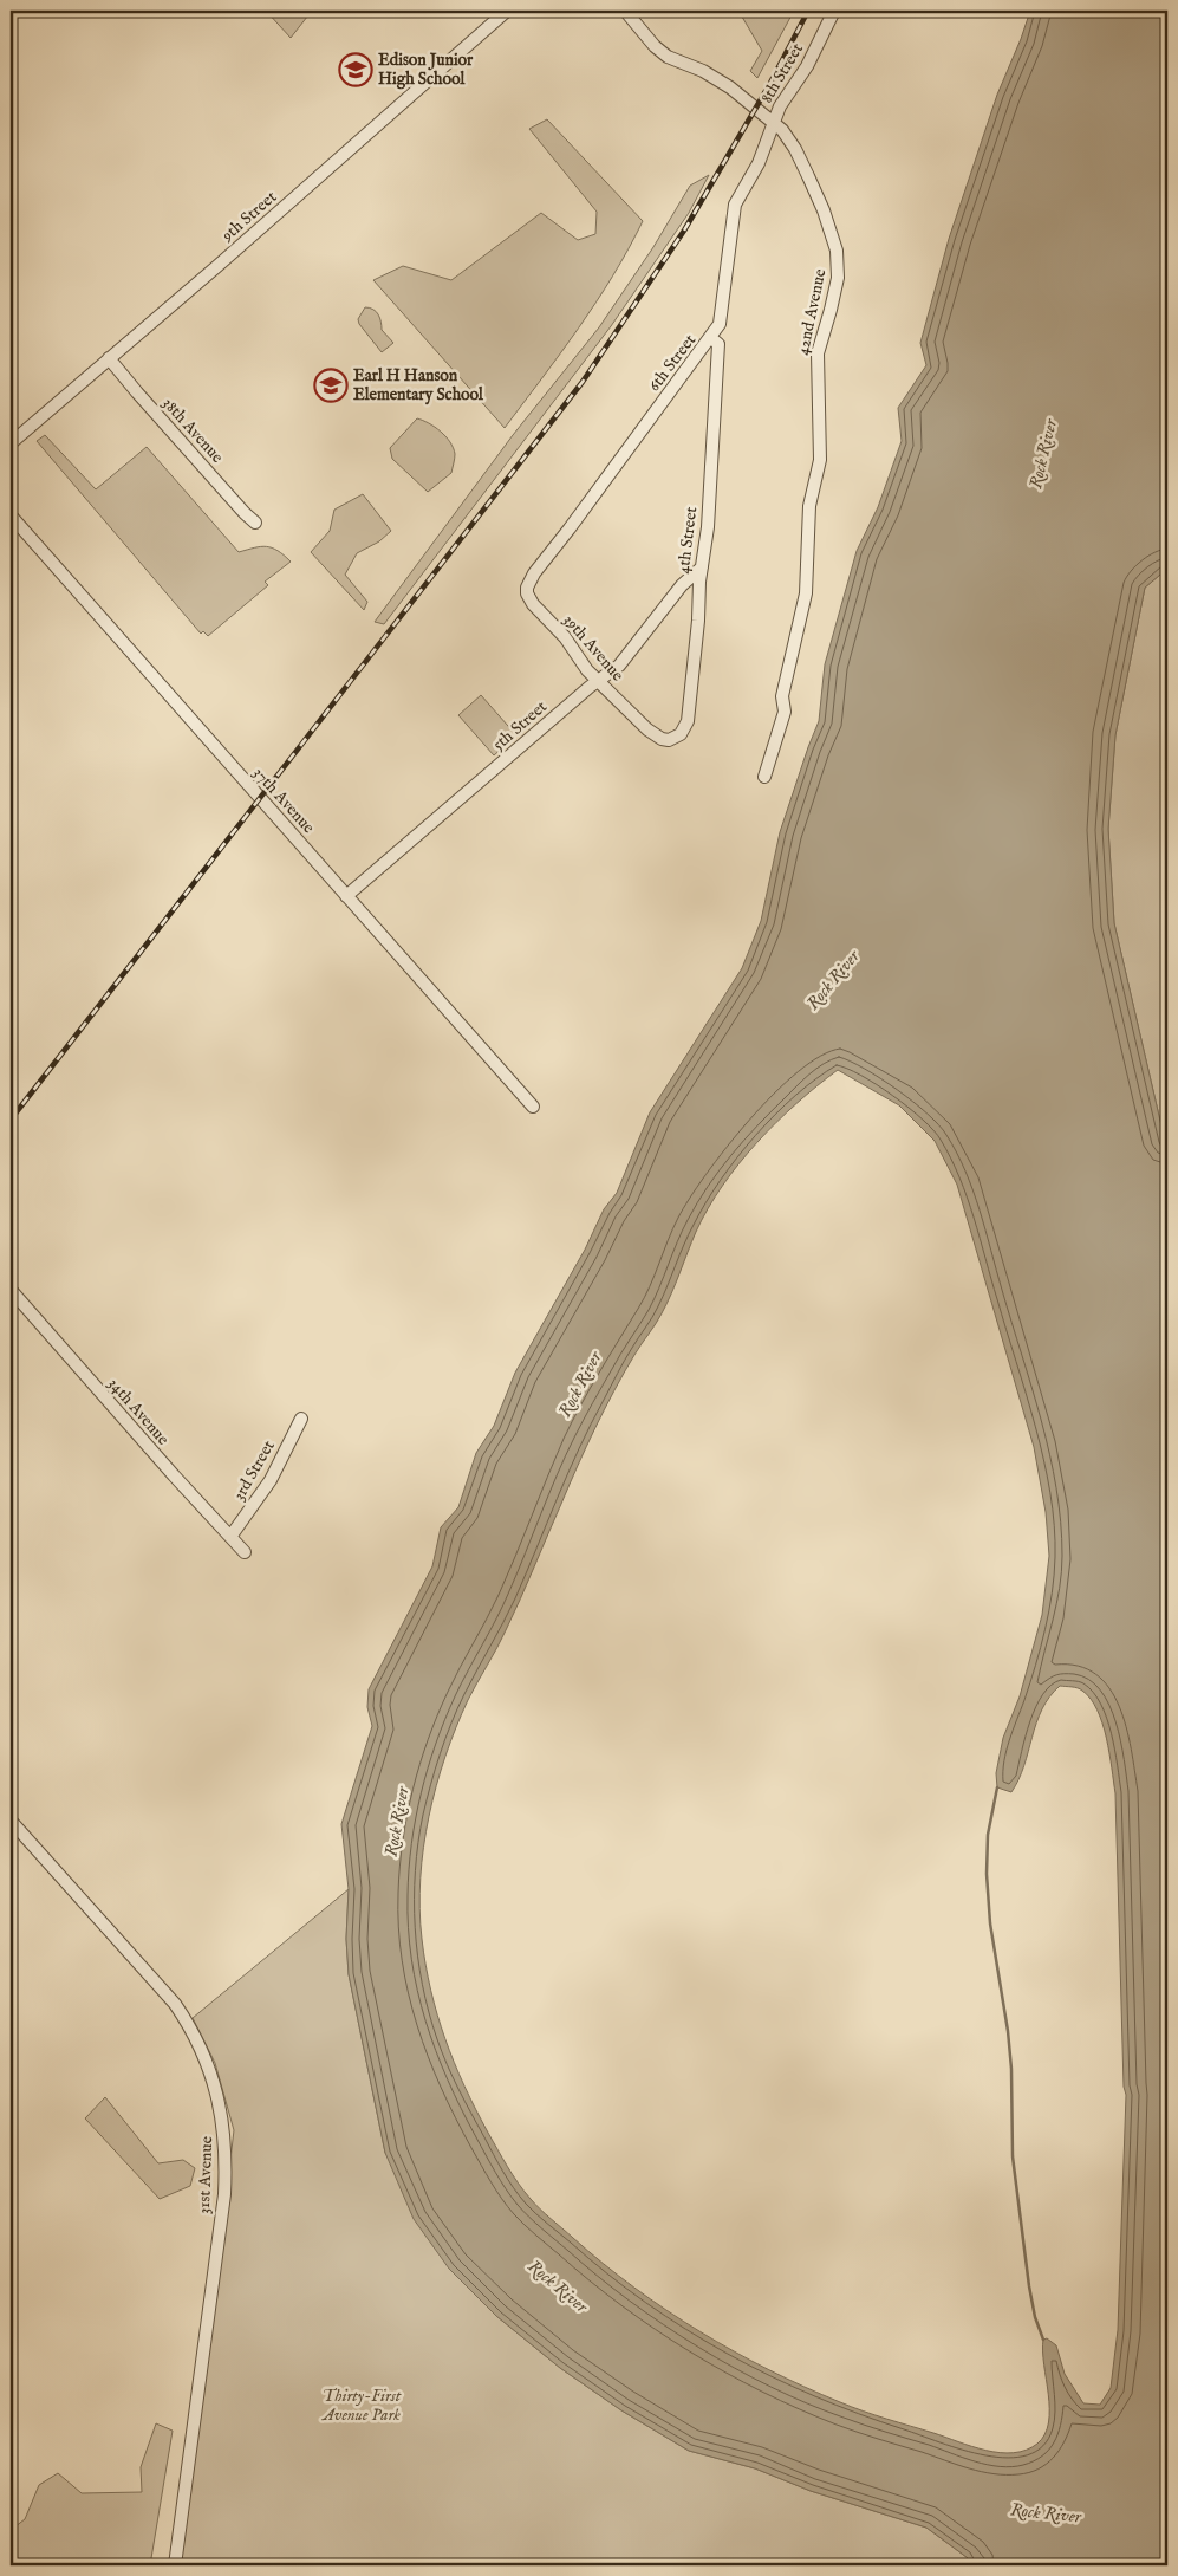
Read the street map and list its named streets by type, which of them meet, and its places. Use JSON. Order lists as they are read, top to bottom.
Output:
{
  "streets": {
    "street": [
      "8th Street",
      "9th Street",
      "42nd Avenue",
      "6th Street",
      "38th Avenue",
      "4th Street",
      "39th Avenue",
      "5th Street",
      "37th Avenue",
      "34th Avenue",
      "3rd Street",
      "31st Avenue"
    ]
  },
  "crossings": [
    ["8th Street", "42nd Avenue"],
    ["8th Street", "6th Street"],
    ["9th Street", "38th Avenue"],
    ["42nd Avenue", "6th Street"],
    ["6th Street", "4th Street"],
    ["6th Street", "39th Avenue"],
    ["4th Street", "39th Avenue"],
    ["4th Street", "5th Street"],
    ["39th Avenue", "5th Street"],
    ["5th Street", "37th Avenue"],
    ["34th Avenue", "3rd Street"]
  ],
  "water": ["Rock River"],
  "parks": ["Thirty-First Avenue Park"],
  "places": {
    "school or university": ["Edison Junior High School", "Earl H Hanson Elementary School"]
  }
}
